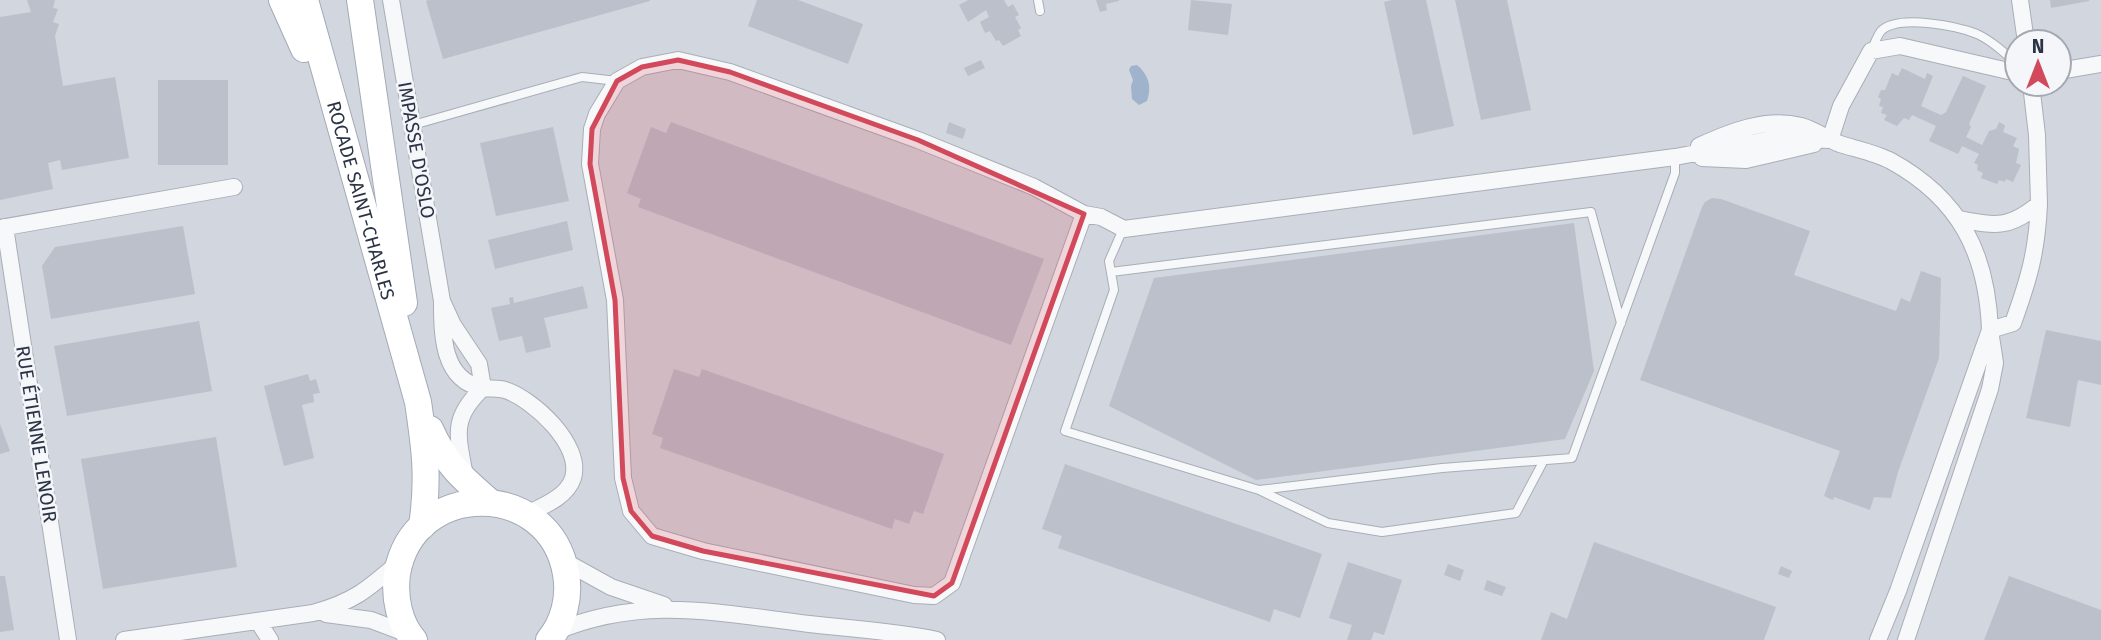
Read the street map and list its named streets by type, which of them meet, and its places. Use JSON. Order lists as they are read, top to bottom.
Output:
{
  "streets": {
    "main road": ["ROCADE SAINT-CHARLES"],
    "street": ["IMPASSE D'OSLO", "RUE ÉTIENNE LENOIR"]
  },
  "north": "top"
}
